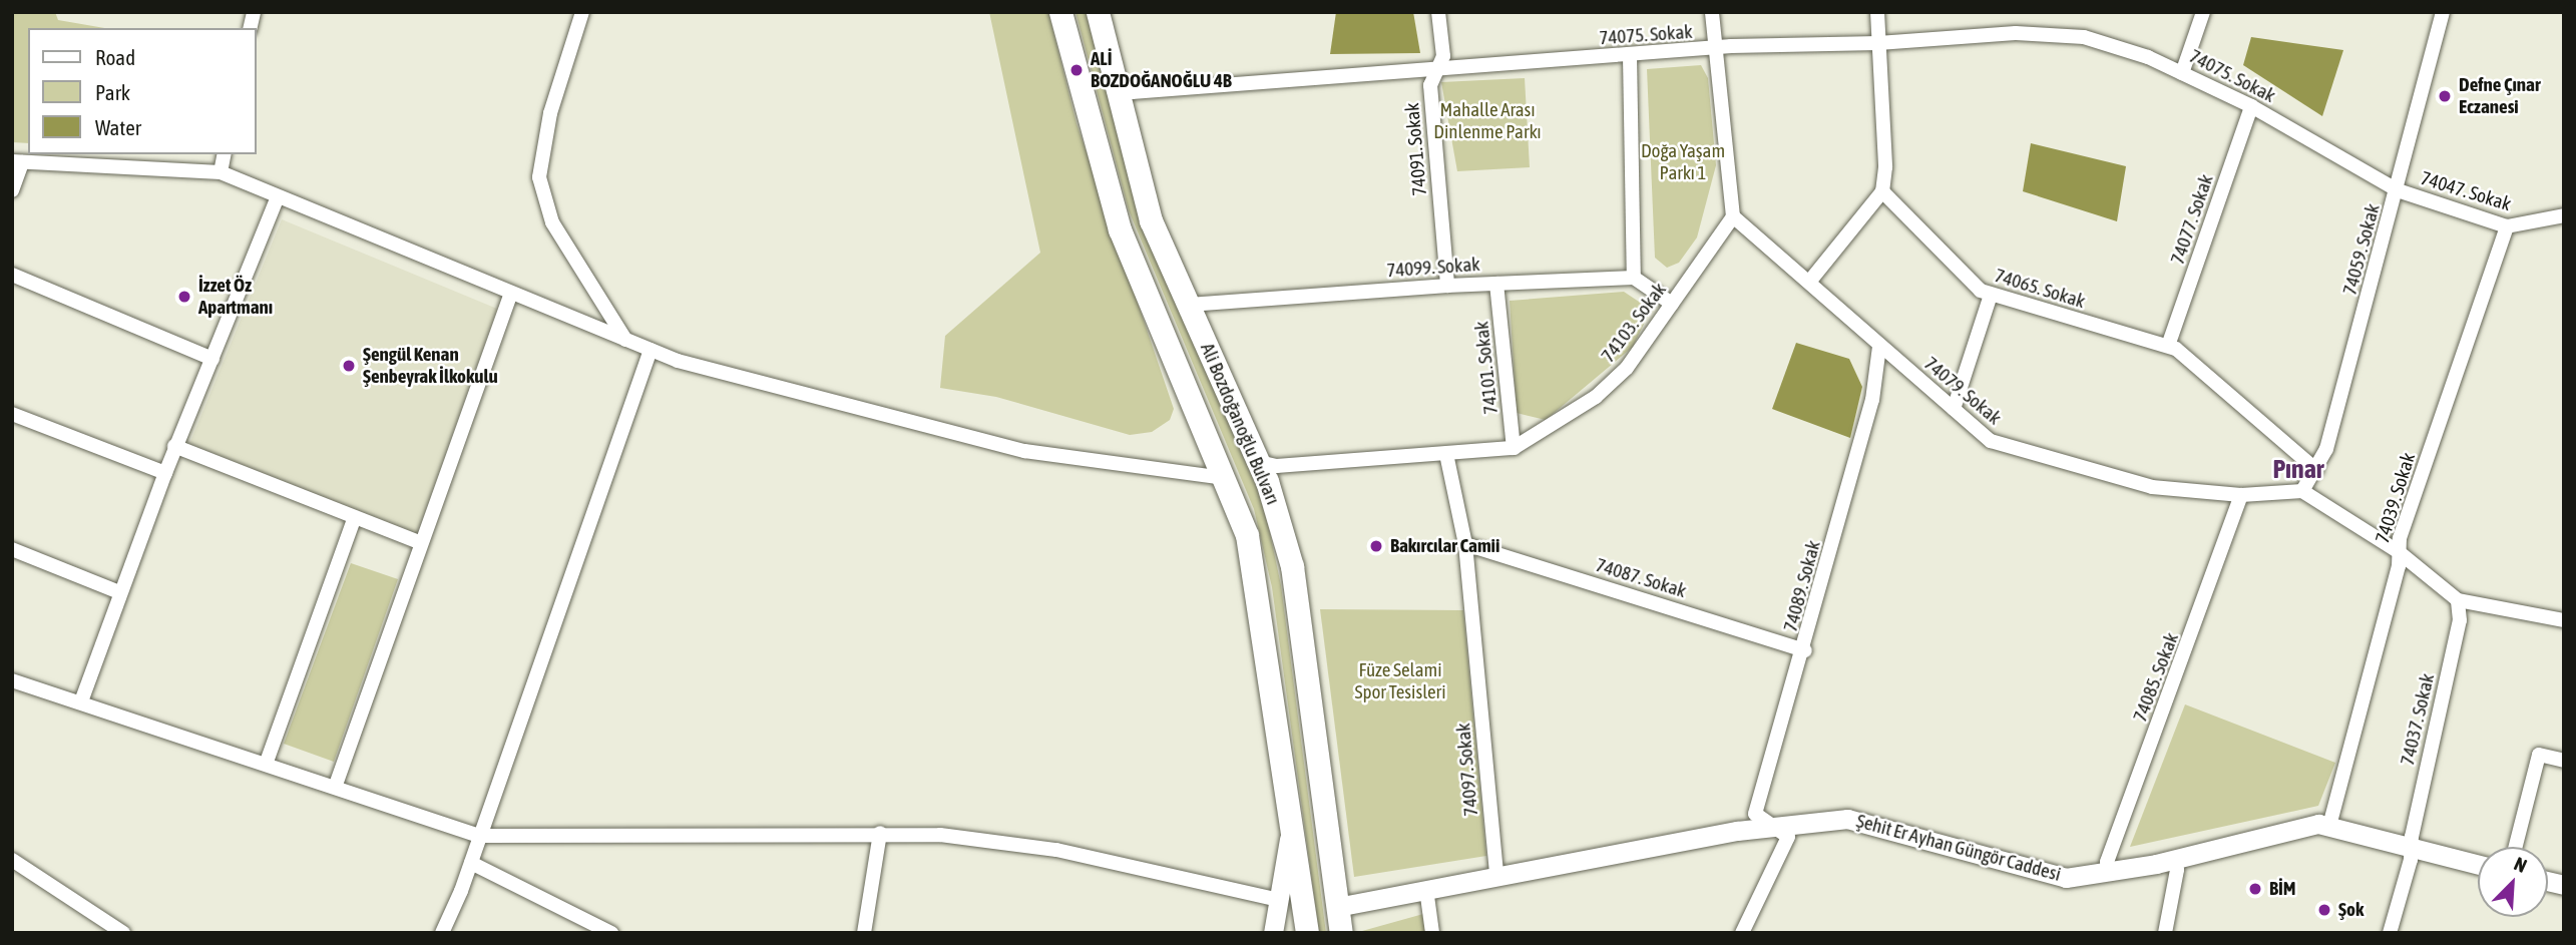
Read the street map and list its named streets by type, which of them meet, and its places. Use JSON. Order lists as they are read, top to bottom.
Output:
{
  "streets": {
    "main road": ["Ali Bozdoğanoğlu Bulvarı"],
    "street": [
      "74075. Sokak",
      "74091. Sokak",
      "74047. Sokak",
      "74077. Sokak",
      "74059. Sokak",
      "74099. Sokak",
      "74065. Sokak",
      "74103. Sokak",
      "74101. Sokak",
      "74079. Sokak",
      "74039. Sokak",
      "74087. Sokak",
      "74089. Sokak",
      "74085. Sokak",
      "74037. Sokak",
      "74097. Sokak",
      "Şehit Er Ayhan Güngör Caddesi"
    ]
  },
  "crossings": [
    ["74075. Sokak", "74091. Sokak"],
    ["74075. Sokak", "74047. Sokak"],
    ["74075. Sokak", "74077. Sokak"],
    ["74075. Sokak", "74059. Sokak"],
    ["74075. Sokak", "Ali Bozdoğanoğlu Bulvarı"],
    ["74091. Sokak", "74099. Sokak"],
    ["74047. Sokak", "74059. Sokak"],
    ["74047. Sokak", "74039. Sokak"],
    ["74077. Sokak", "74065. Sokak"],
    ["74059. Sokak", "74065. Sokak"],
    ["74059. Sokak", "74079. Sokak"],
    ["74099. Sokak", "74101. Sokak"],
    ["74099. Sokak", "Ali Bozdoğanoğlu Bulvarı"],
    ["74103. Sokak", "74101. Sokak"],
    ["74103. Sokak", "74079. Sokak"],
    ["74103. Sokak", "Ali Bozdoğanoğlu Bulvarı"],
    ["74103. Sokak", "74097. Sokak"],
    ["74079. Sokak", "74089. Sokak"],
    ["74079. Sokak", "74085. Sokak"],
    ["Ali Bozdoğanoğlu Bulvarı", "Şehit Er Ayhan Güngör Caddesi"],
    ["74039. Sokak", "Şehit Er Ayhan Güngör Caddesi"],
    ["74087. Sokak", "74089. Sokak"],
    ["74087. Sokak", "74097. Sokak"],
    ["74089. Sokak", "Şehit Er Ayhan Güngör Caddesi"],
    ["74085. Sokak", "Şehit Er Ayhan Güngör Caddesi"],
    ["74037. Sokak", "Şehit Er Ayhan Güngör Caddesi"],
    ["74097. Sokak", "Şehit Er Ayhan Güngör Caddesi"]
  ],
  "districts": ["Pınar"],
  "parks": ["Mahalle Arası Dinlenme Parkı", "Doğa Yaşam Parkı 1", "Füze Selami Spor Tesisleri"],
  "places": [
    "ALİ BOZDOĞANOĞLU 4B",
    "Defne Çınar Eczanesi",
    "İzzet Öz Apartmanı",
    "Şengül Kenan Şenbeyrak İlkokulu",
    "Bakırcılar Camii",
    "BİM",
    "Şok"
  ],
  "legend": ["Road", "Park", "Water"],
  "north": "top right"
}
